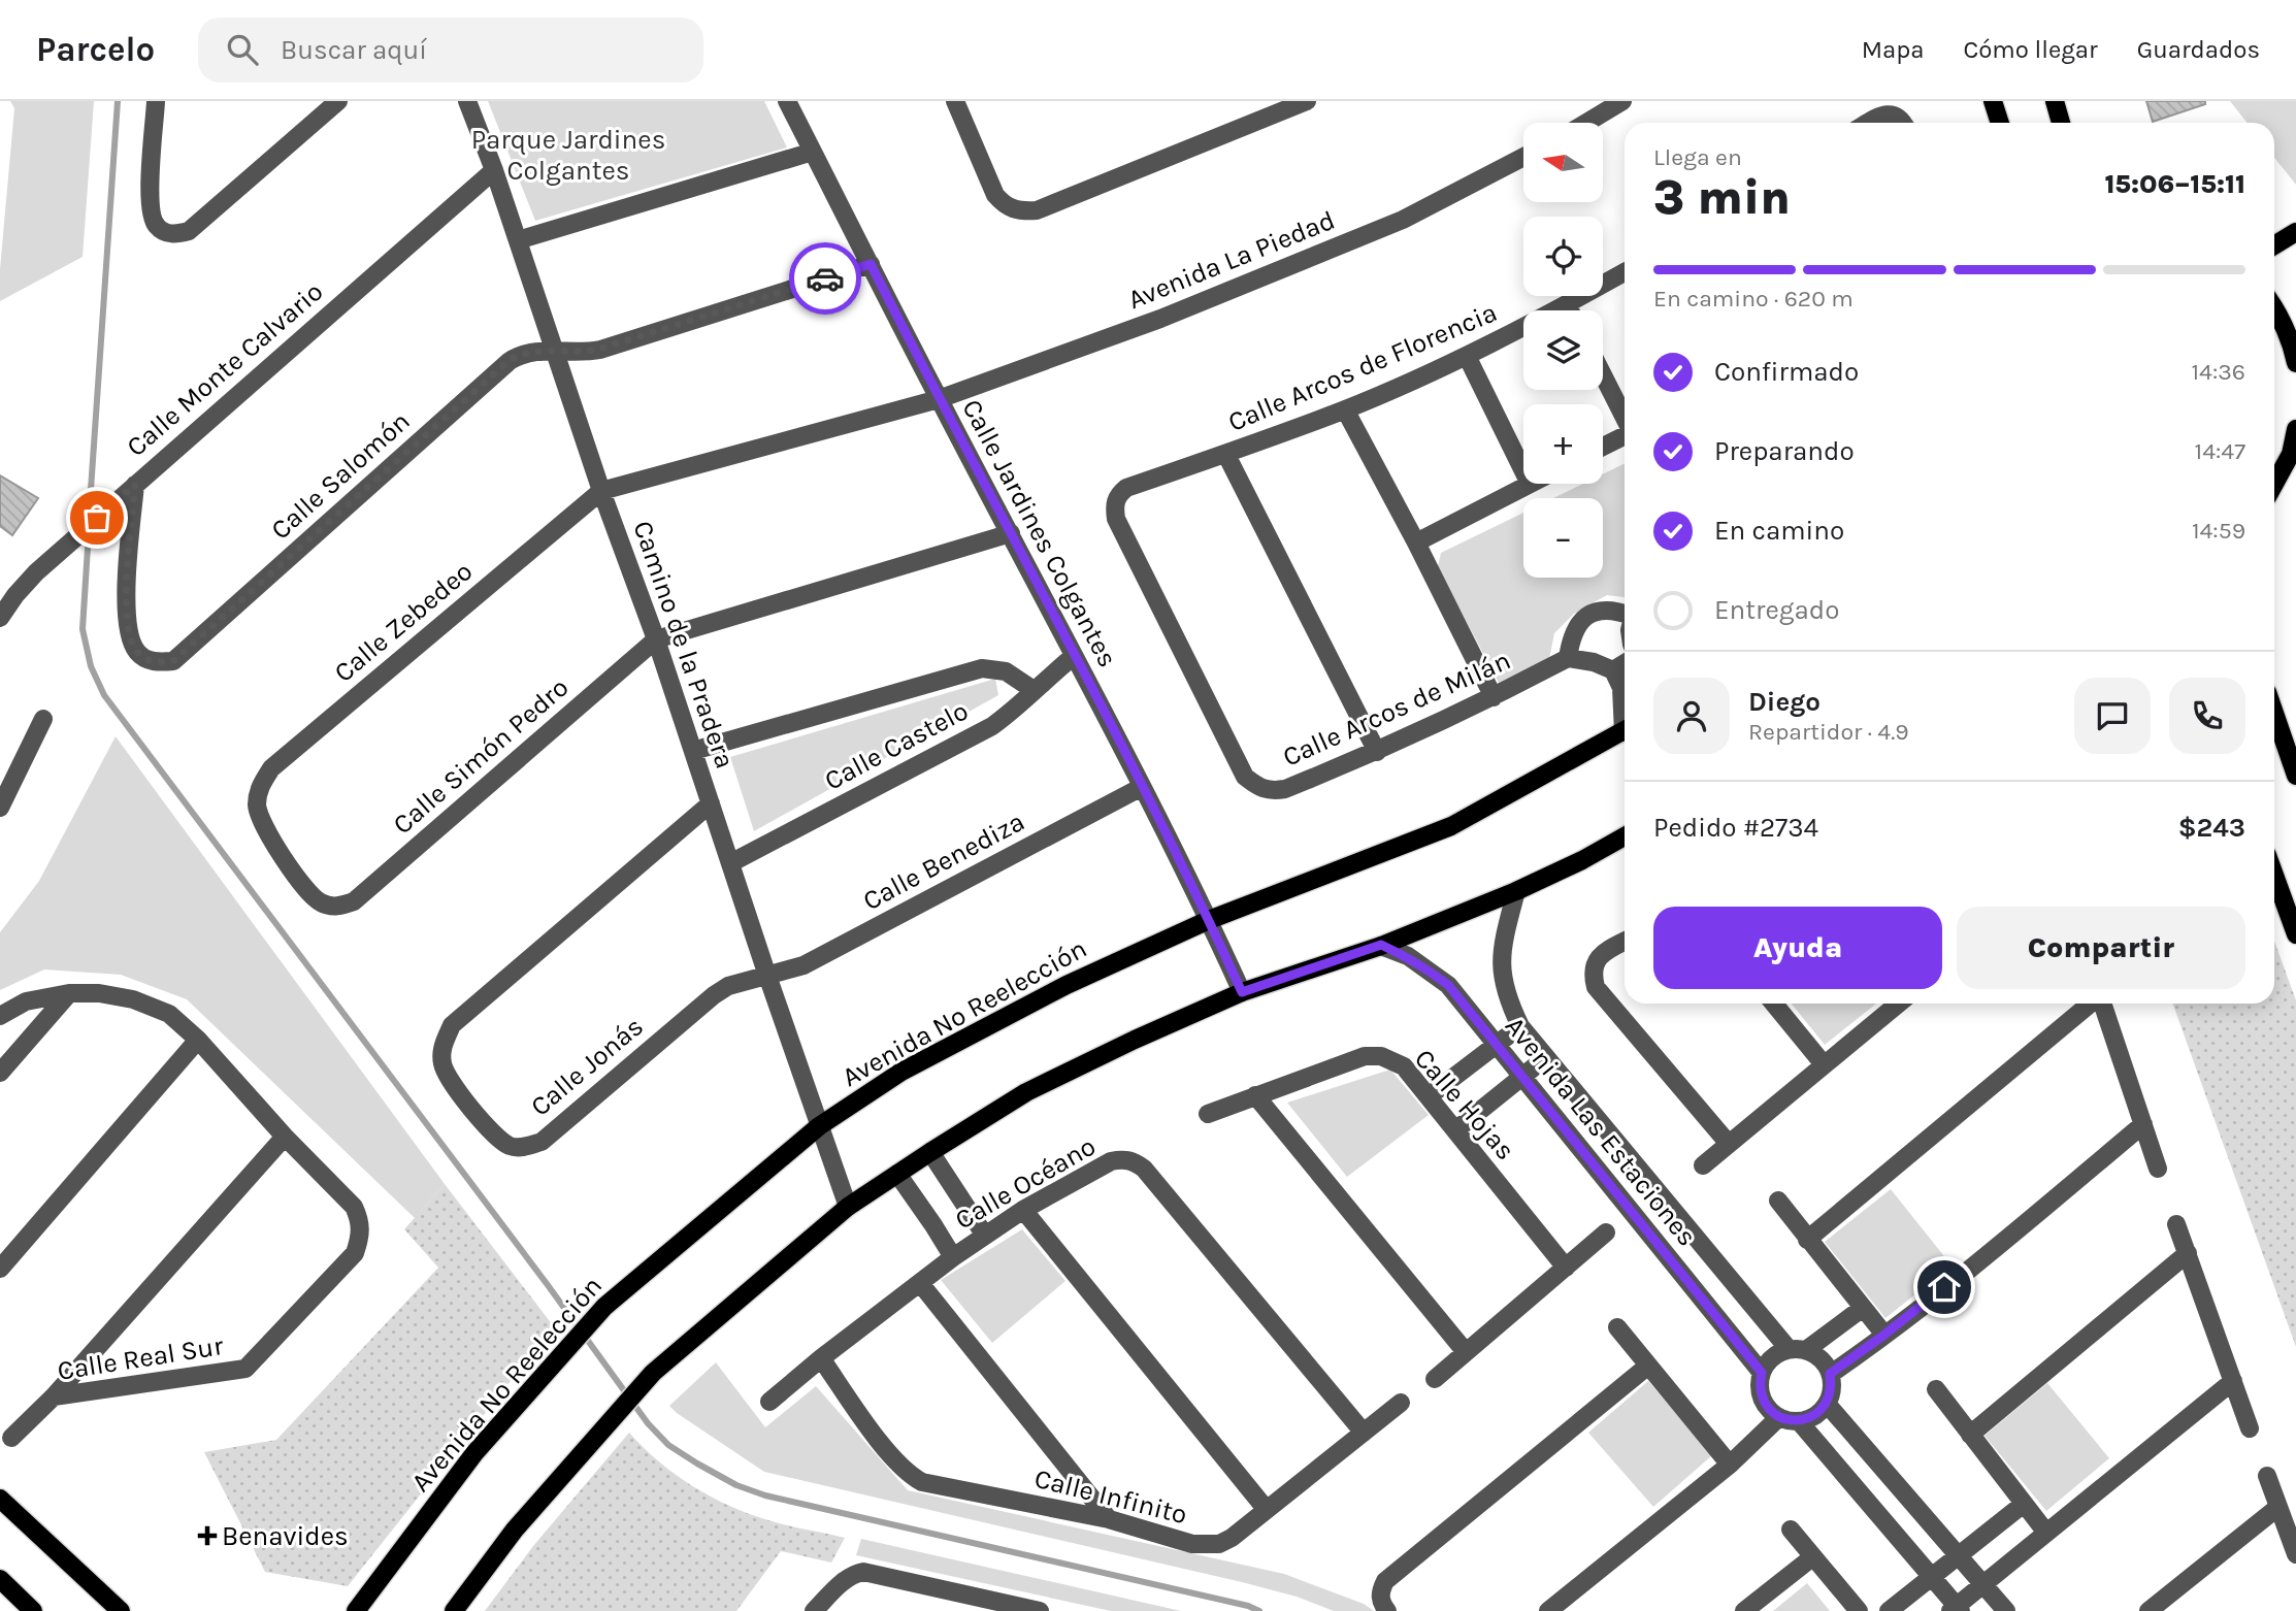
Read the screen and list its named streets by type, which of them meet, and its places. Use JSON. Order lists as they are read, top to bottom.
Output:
{
  "streets": {
    "main road": ["Avenida No Reelección"],
    "street": [
      "Avenida La Piedad",
      "Calle Arcos de Florencia",
      "Calle Monte Calvario",
      "Calle Salomón",
      "Calle Jardines Colgantes",
      "Calle Zebedeo",
      "Camino de la Pradera",
      "Calle Arcos de Milán",
      "Calle Castelo",
      "Calle Simón Pedro",
      "Calle Benediza",
      "Calle Jonás",
      "Calle Hojas",
      "Avenida Las Estaciones",
      "Calle Océano",
      "Calle Real Sur",
      "Calle Infinito"
    ]
  },
  "crossings": [
    ["Avenida La Piedad", "Calle Jardines Colgantes"],
    ["Avenida La Piedad", "Calle Zebedeo"],
    ["Avenida La Piedad", "Camino de la Pradera"],
    ["Calle Arcos de Florencia", "Calle Arcos de Milán"],
    ["Calle Monte Calvario", "Calle Salomón"],
    ["Calle Monte Calvario", "Camino de la Pradera"],
    ["Calle Salomón", "Calle Jardines Colgantes"],
    ["Calle Salomón", "Camino de la Pradera"],
    ["Calle Jardines Colgantes", "Calle Castelo"],
    ["Calle Jardines Colgantes", "Calle Benediza"],
    ["Calle Jardines Colgantes", "Avenida No Reelección"],
    ["Calle Zebedeo", "Camino de la Pradera"],
    ["Calle Zebedeo", "Calle Simón Pedro"],
    ["Camino de la Pradera", "Calle Castelo"],
    ["Camino de la Pradera", "Calle Simón Pedro"],
    ["Camino de la Pradera", "Calle Benediza"],
    ["Camino de la Pradera", "Avenida No Reelección"],
    ["Camino de la Pradera", "Calle Jonás"],
    ["Calle Benediza", "Calle Jonás"],
    ["Calle Océano", "Calle Infinito"]
  ],
  "parks": ["Parque Jardines Colgantes"],
  "places": {
    "health": ["Benavides"]
  },
  "north": "left",
  "page": {
    "header": "Parcelo",
    "search": "Buscar aquí",
    "nav": ["Mapa", "Cómo llegar", "Guardados"],
    "map_buttons": ["+", "−"],
    "heading": ["3 min", "Llega en", "15:06–15:11"],
    "panel": [
      "Diego",
      "Repartidor · 4.9",
      "Pedido #2734",
      "$243"
    ],
    "bar": "En camino · 620 m",
    "list": [
      ["Confirmado", "14:36"],
      ["Preparando", "14:47"],
      ["En camino", "14:59"],
      "Entregado"
    ],
    "buttons": ["Ayuda", "Compartir"]
  }
}
